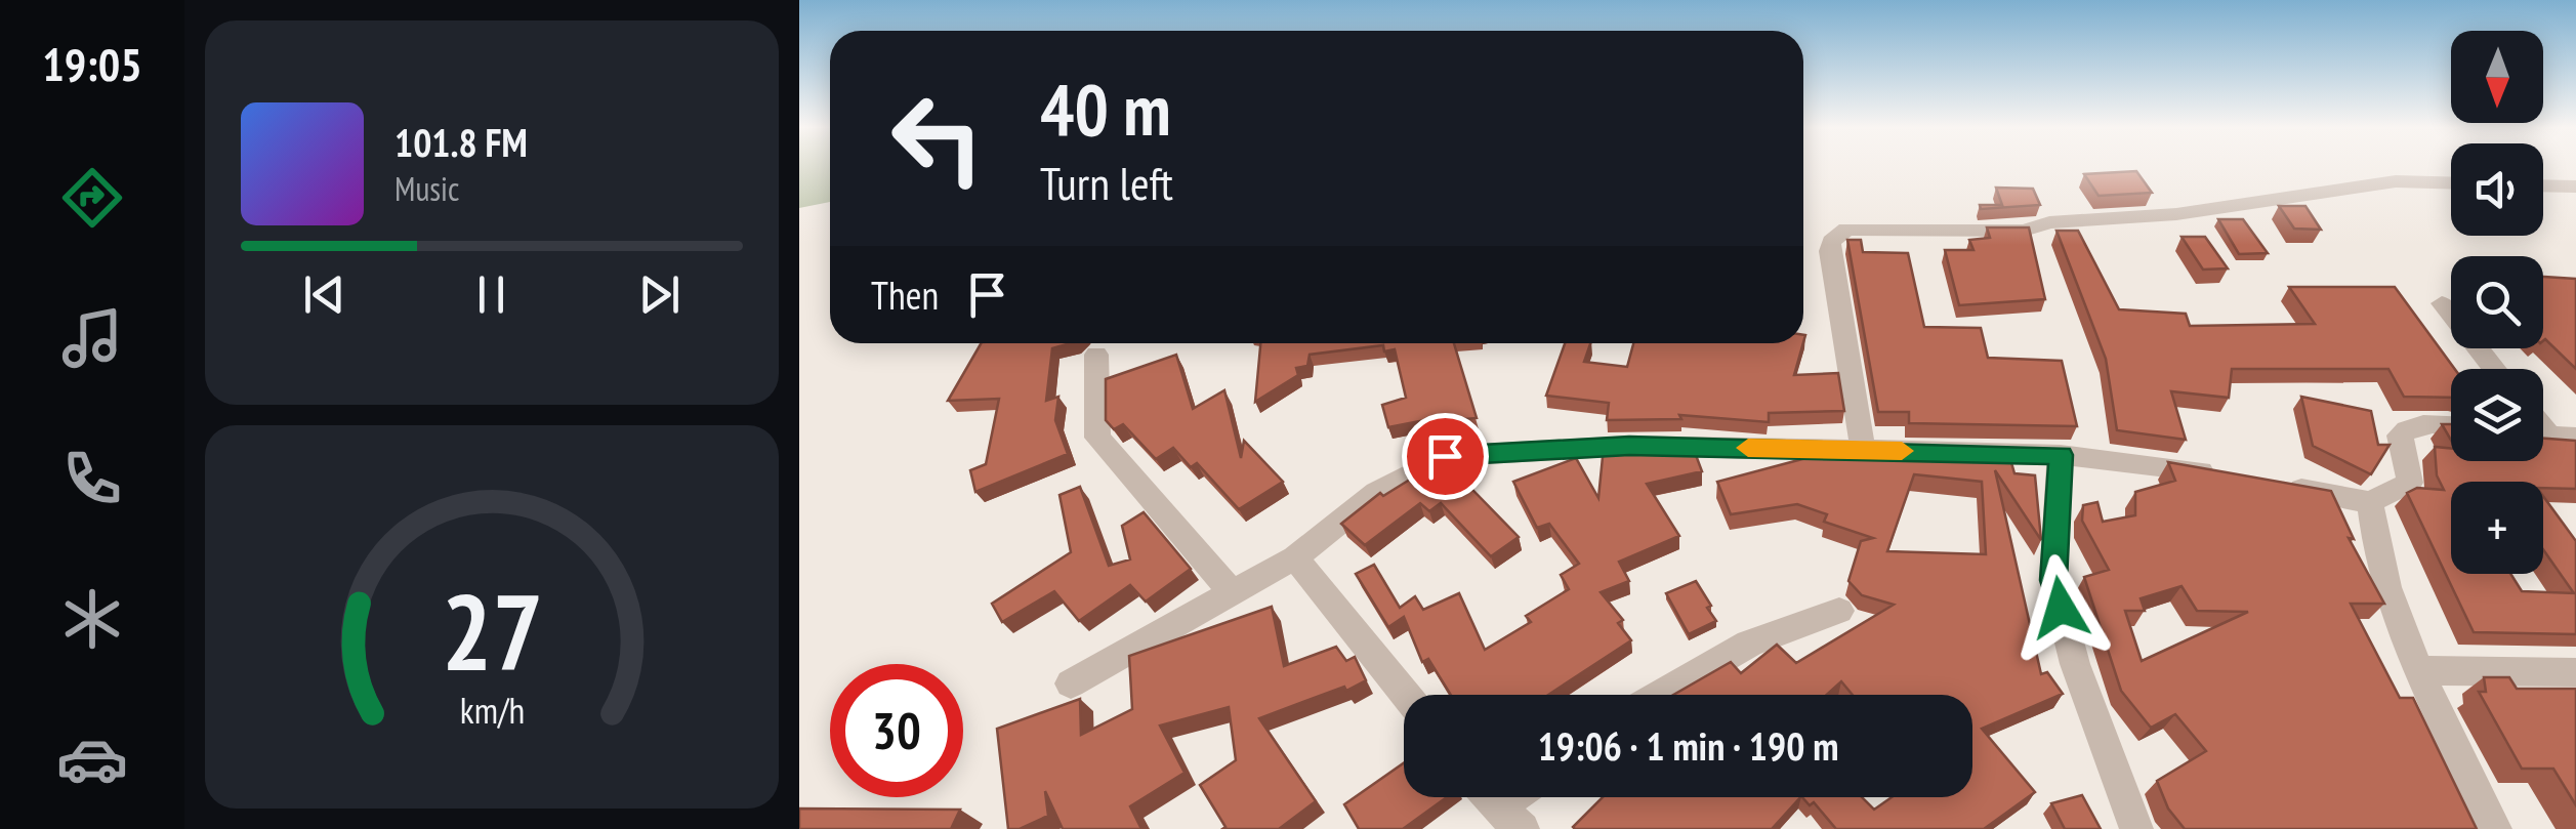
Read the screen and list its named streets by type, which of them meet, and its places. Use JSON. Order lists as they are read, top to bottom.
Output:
{
  "north": "bottom",
  "page": {
    "tabs": "19:05",
    "map_buttons": "+",
    "turn": ["40 m", "Turn left"],
    "song": ["101.8 FM", "Music"],
    "then": "Then",
    "limit": "30",
    "trip": "19:06 · 1 min · 190 m",
    "gauge": ["27", "km/h"]
  }
}
